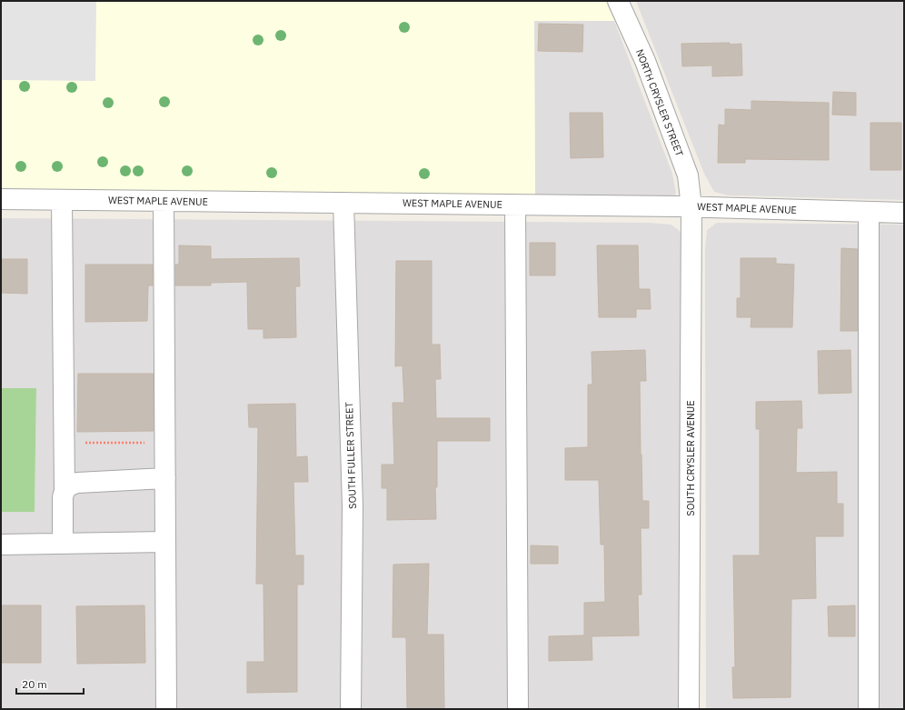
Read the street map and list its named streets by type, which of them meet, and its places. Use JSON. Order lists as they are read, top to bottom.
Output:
{
  "streets": {
    "street": [
      "NORTH CRYSLER STREET",
      "WEST MAPLE AVENUE",
      "SOUTH FULLER STREET",
      "SOUTH CRYSLER AVENUE"
    ]
  },
  "crossings": [
    ["NORTH CRYSLER STREET", "WEST MAPLE AVENUE"],
    ["NORTH CRYSLER STREET", "SOUTH CRYSLER AVENUE"],
    ["WEST MAPLE AVENUE", "SOUTH FULLER STREET"],
    ["WEST MAPLE AVENUE", "SOUTH CRYSLER AVENUE"]
  ],
  "scale_bar": "20 m"
}
